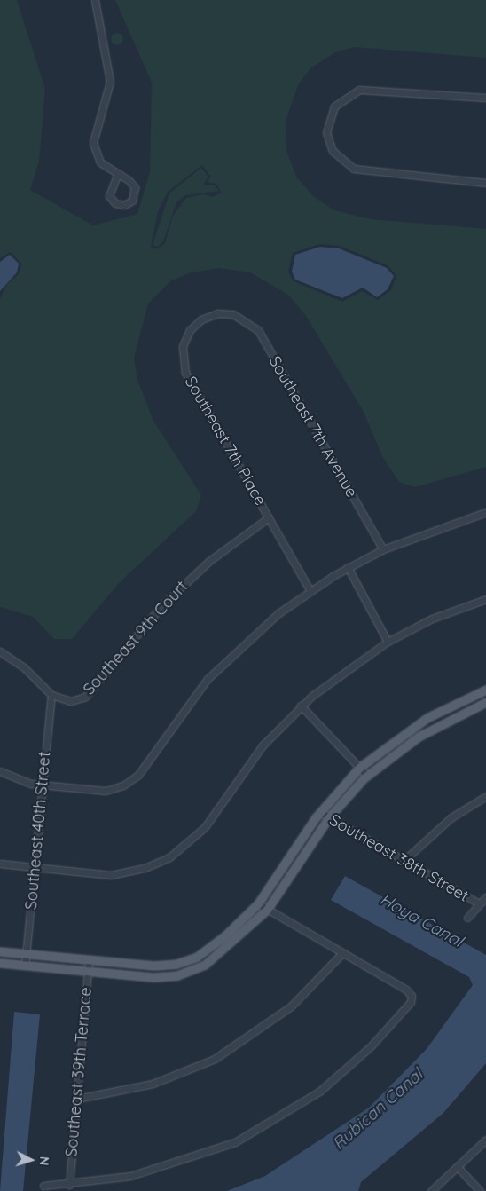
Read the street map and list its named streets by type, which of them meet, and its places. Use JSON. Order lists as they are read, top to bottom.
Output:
{
  "streets": {
    "street": [
      "Southeast 7th Avenue",
      "Southeast 7th Place",
      "Southeast 9th Court",
      "Southeast 40th Street",
      "Southeast 38th Street",
      "Southeast 39th Terrace"
    ]
  },
  "crossings": [
    ["Southeast 7th Avenue", "Southeast 7th Place"],
    ["Southeast 7th Place", "Southeast 9th Court"],
    ["Southeast 9th Court", "Southeast 40th Street"]
  ],
  "water": ["Hoya Canal", "Rubican Canal"],
  "north": "right"
}
